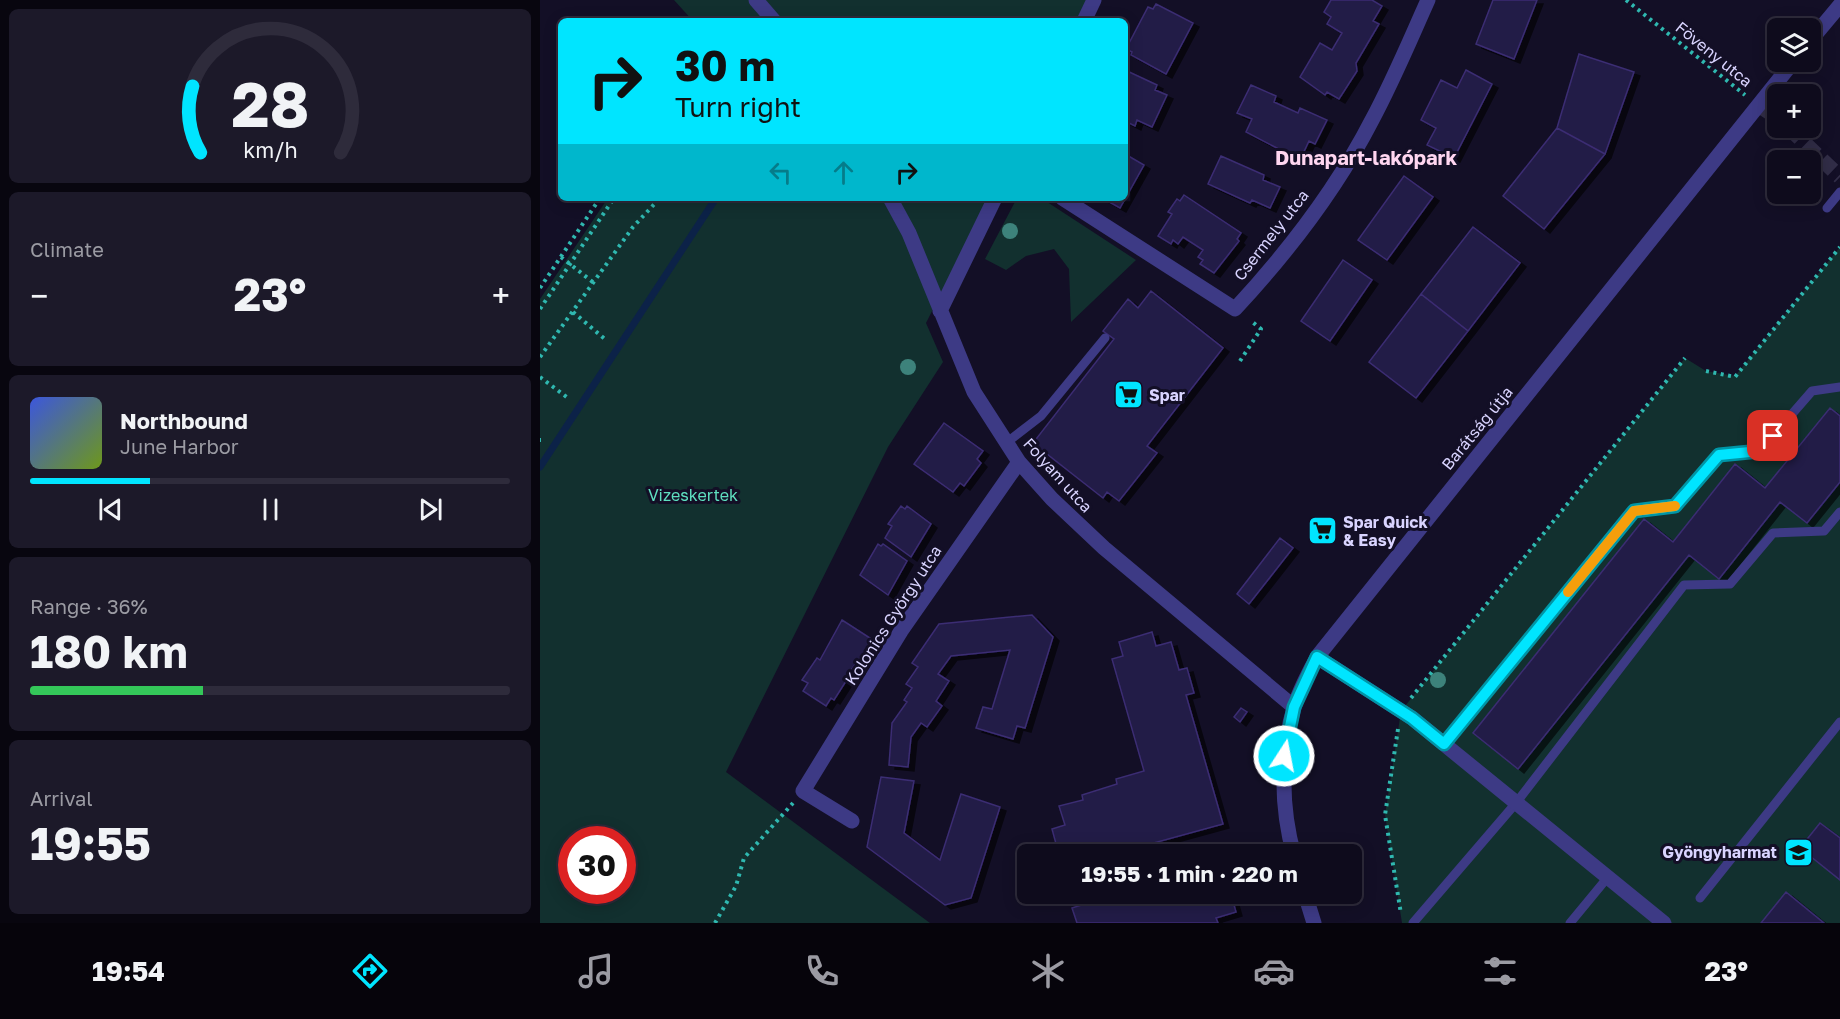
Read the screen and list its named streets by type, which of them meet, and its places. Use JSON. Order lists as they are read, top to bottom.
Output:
{
  "streets": {
    "street": [
      "Csermely utca",
      "Barátság útja",
      "Folyam utca",
      "Kolonics György utca"
    ],
    "path": ["Föveny utca"]
  },
  "crossings": [
    ["Föveny utca", "Barátság útja"],
    ["Barátság útja", "Folyam utca"],
    ["Folyam utca", "Kolonics György utca"]
  ],
  "districts": ["Dunapart-lakópark"],
  "parks": ["Vizeskertek"],
  "places": {
    "supermarket": ["Spar", "Spar Quick & Easy"],
    "school or university": ["Gyöngyharmat"]
  },
  "page": {
    "map_buttons": ["+", "−"],
    "turn": ["30 m", "Turn right"],
    "tile": [
      "Climate",
      ["Range · 36%", "180 km"],
      ["Arrival", "19:55"]
    ],
    "heat": ["−", "23°", "+"],
    "song": ["Northbound", "June Harbor"],
    "limit": "30",
    "trip": "19:55 · 1 min · 220 m",
    "tabs": ["19:54", "23°"],
    "gauge": ["28", "km/h"]
  }
}
